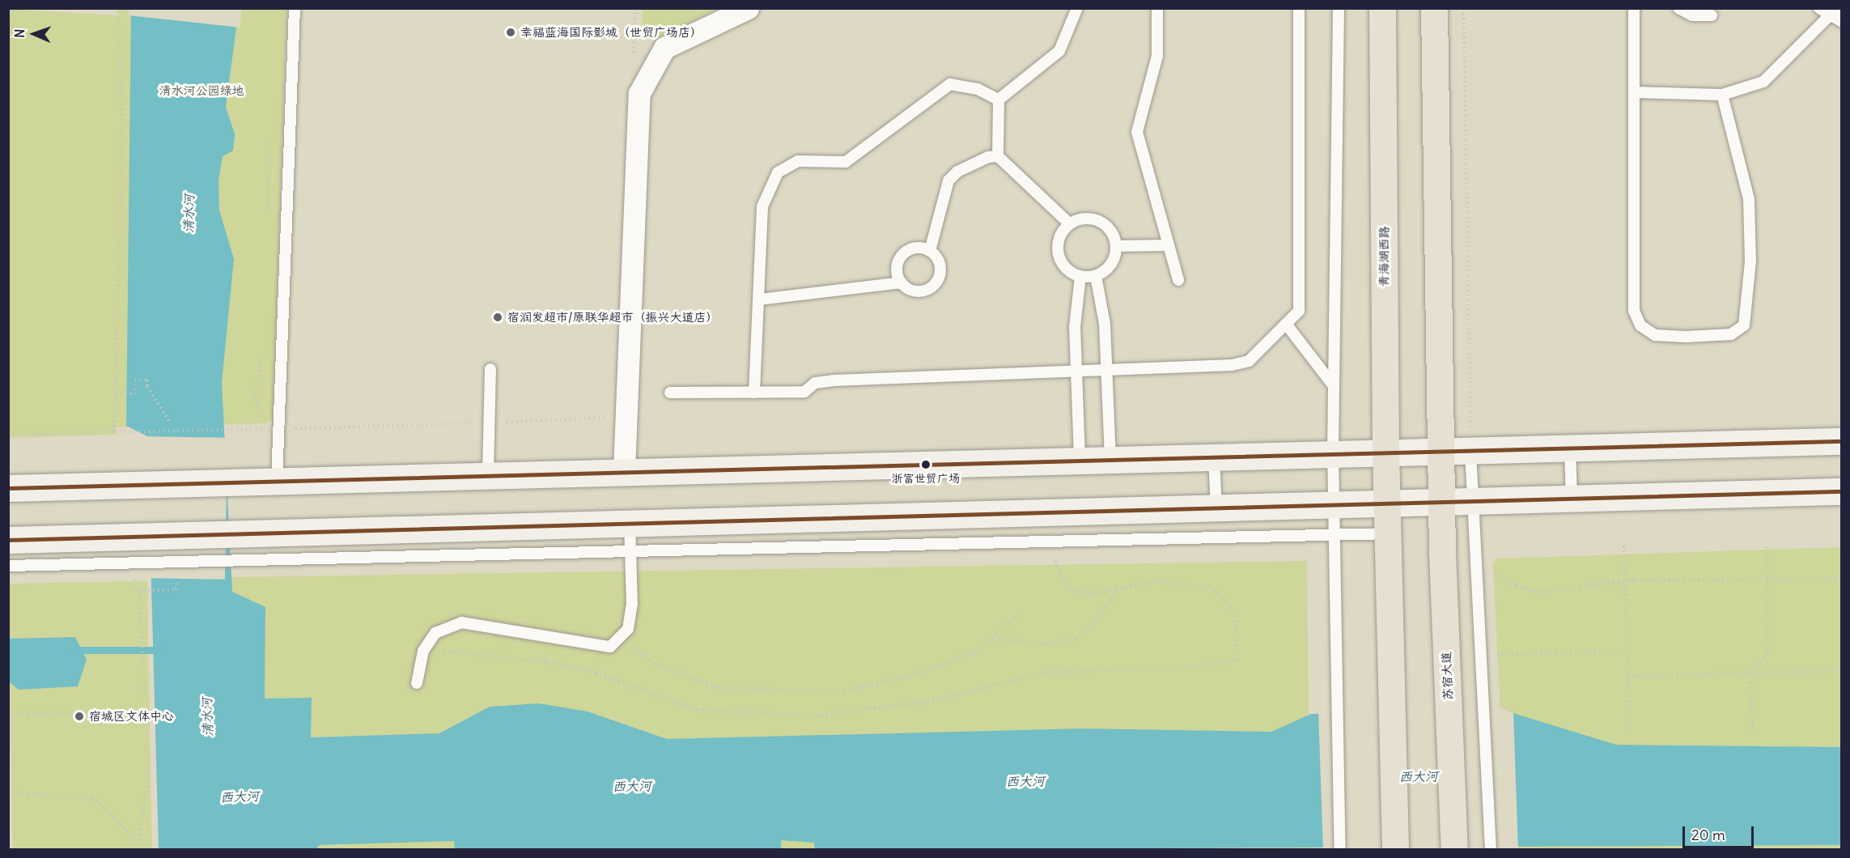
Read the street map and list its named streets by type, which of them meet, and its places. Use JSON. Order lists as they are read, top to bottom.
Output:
{
  "streets": {
    "main road": ["青海湖西路", "苏宿大道"]
  },
  "water": ["清水河", "西大河"],
  "parks": ["清水河公园绿地"],
  "places": [
    "幸福蓝海国际影城（世贸广场店）",
    "宿润发超市/原联华超市（振兴大道店）",
    "浙富世贸广场",
    "宿城区文体中心"
  ],
  "scale_bar": "20 m",
  "north": "left"
}
